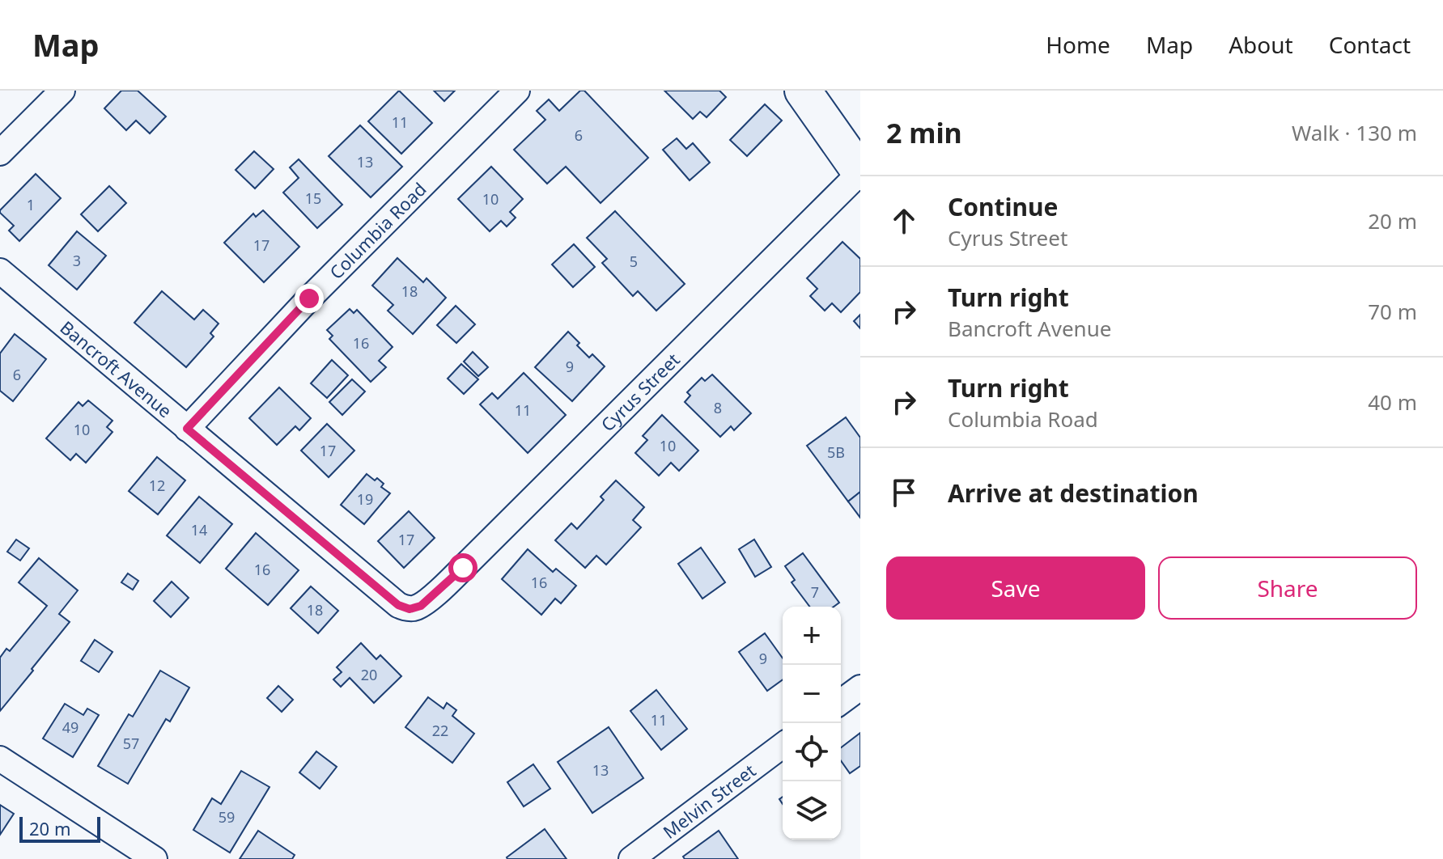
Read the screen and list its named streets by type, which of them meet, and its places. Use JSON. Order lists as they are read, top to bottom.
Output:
{
  "streets": {
    "street": [
      "Columbia Road",
      "Bancroft Avenue",
      "Cyrus Street",
      "Melvin Street"
    ]
  },
  "crossings": [
    ["Columbia Road", "Bancroft Avenue"],
    ["Bancroft Avenue", "Cyrus Street"]
  ],
  "house_numbers": [
    "11",
    "6",
    "13",
    "15",
    "10",
    "1",
    "17",
    "3",
    "5",
    "18",
    "16",
    "9",
    "6",
    "8",
    "11",
    "10",
    "10",
    "17",
    "5B",
    "12",
    "19",
    "14",
    "17",
    "16",
    "16",
    "7",
    "18",
    "9",
    "20",
    "11",
    "49",
    "22",
    "57",
    "13",
    "59"
  ],
  "scale_bar": "20 m",
  "page": {
    "header": "Map",
    "nav": [
      "Home",
      "Map",
      "About",
      "Contact"
    ],
    "heading": ["2 min", "Walk · 130 m"],
    "list": [
      ["Continue", "Cyrus Street", "20 m"],
      ["Turn right", "Bancroft Avenue", "70 m"],
      ["Turn right", "Columbia Road", "40 m"],
      "Arrive at destination"
    ],
    "buttons": ["Save", "Share"],
    "map_buttons": ["+", "−"],
    "scale": "20 m"
  }
}
